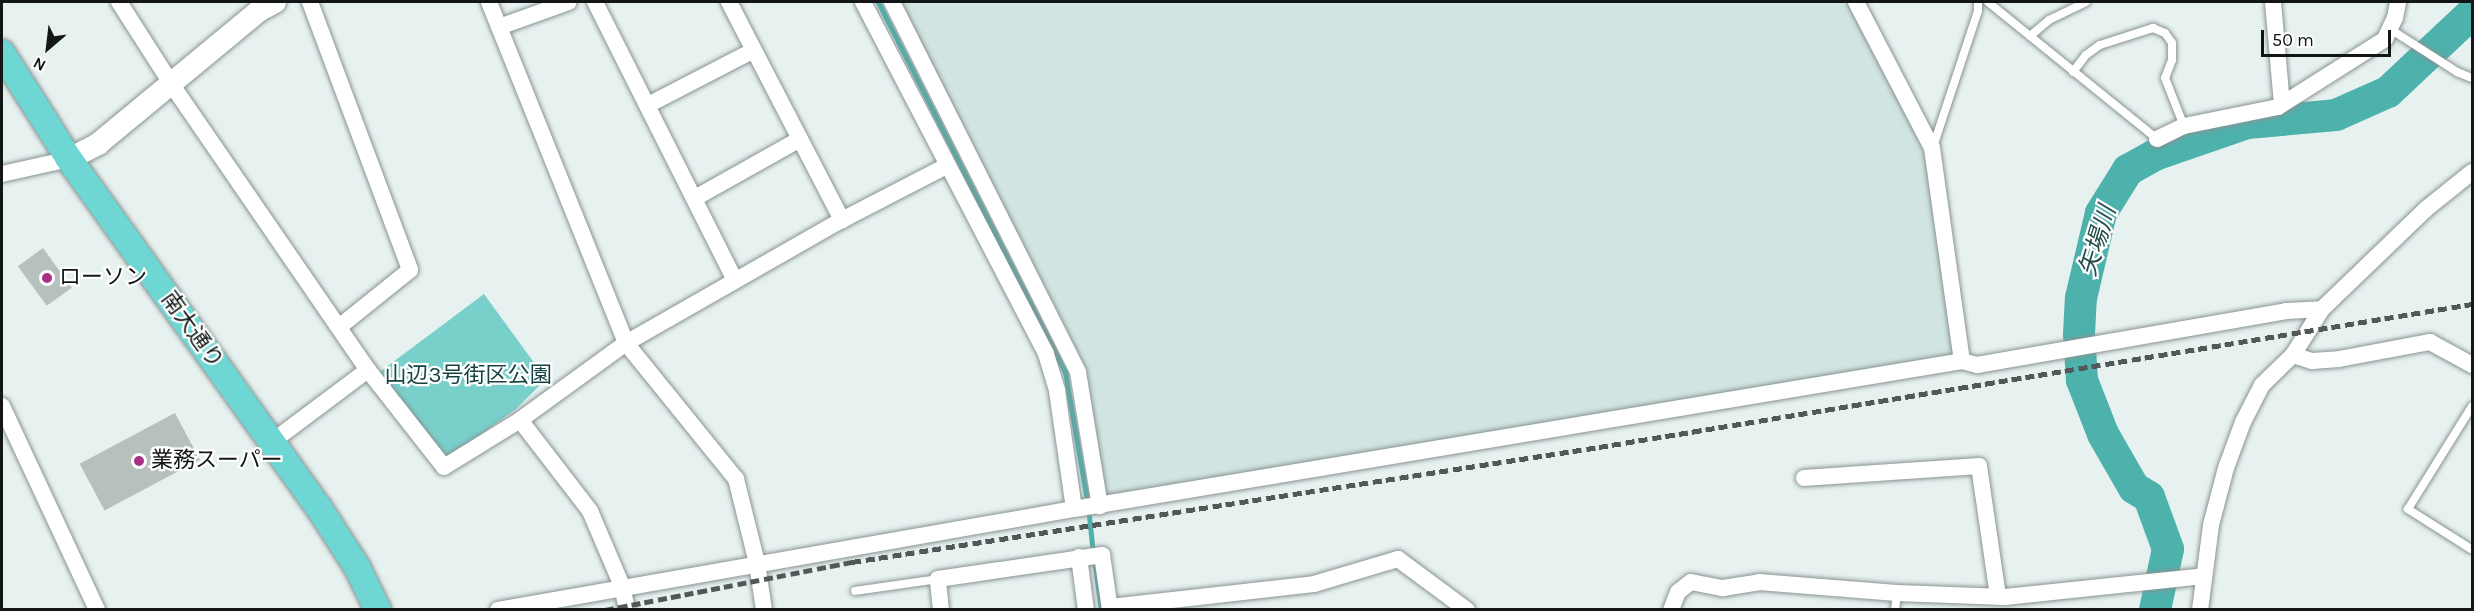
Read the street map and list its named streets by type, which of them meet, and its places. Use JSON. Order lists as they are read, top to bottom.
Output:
{
  "streets": {
    "main road": ["南大通り"]
  },
  "water": ["矢場川"],
  "parks": ["山辺3号街区公園"],
  "places": ["ローソン", "業務スーパー"],
  "scale_bar": "50 m",
  "north": "bottom left"
}
